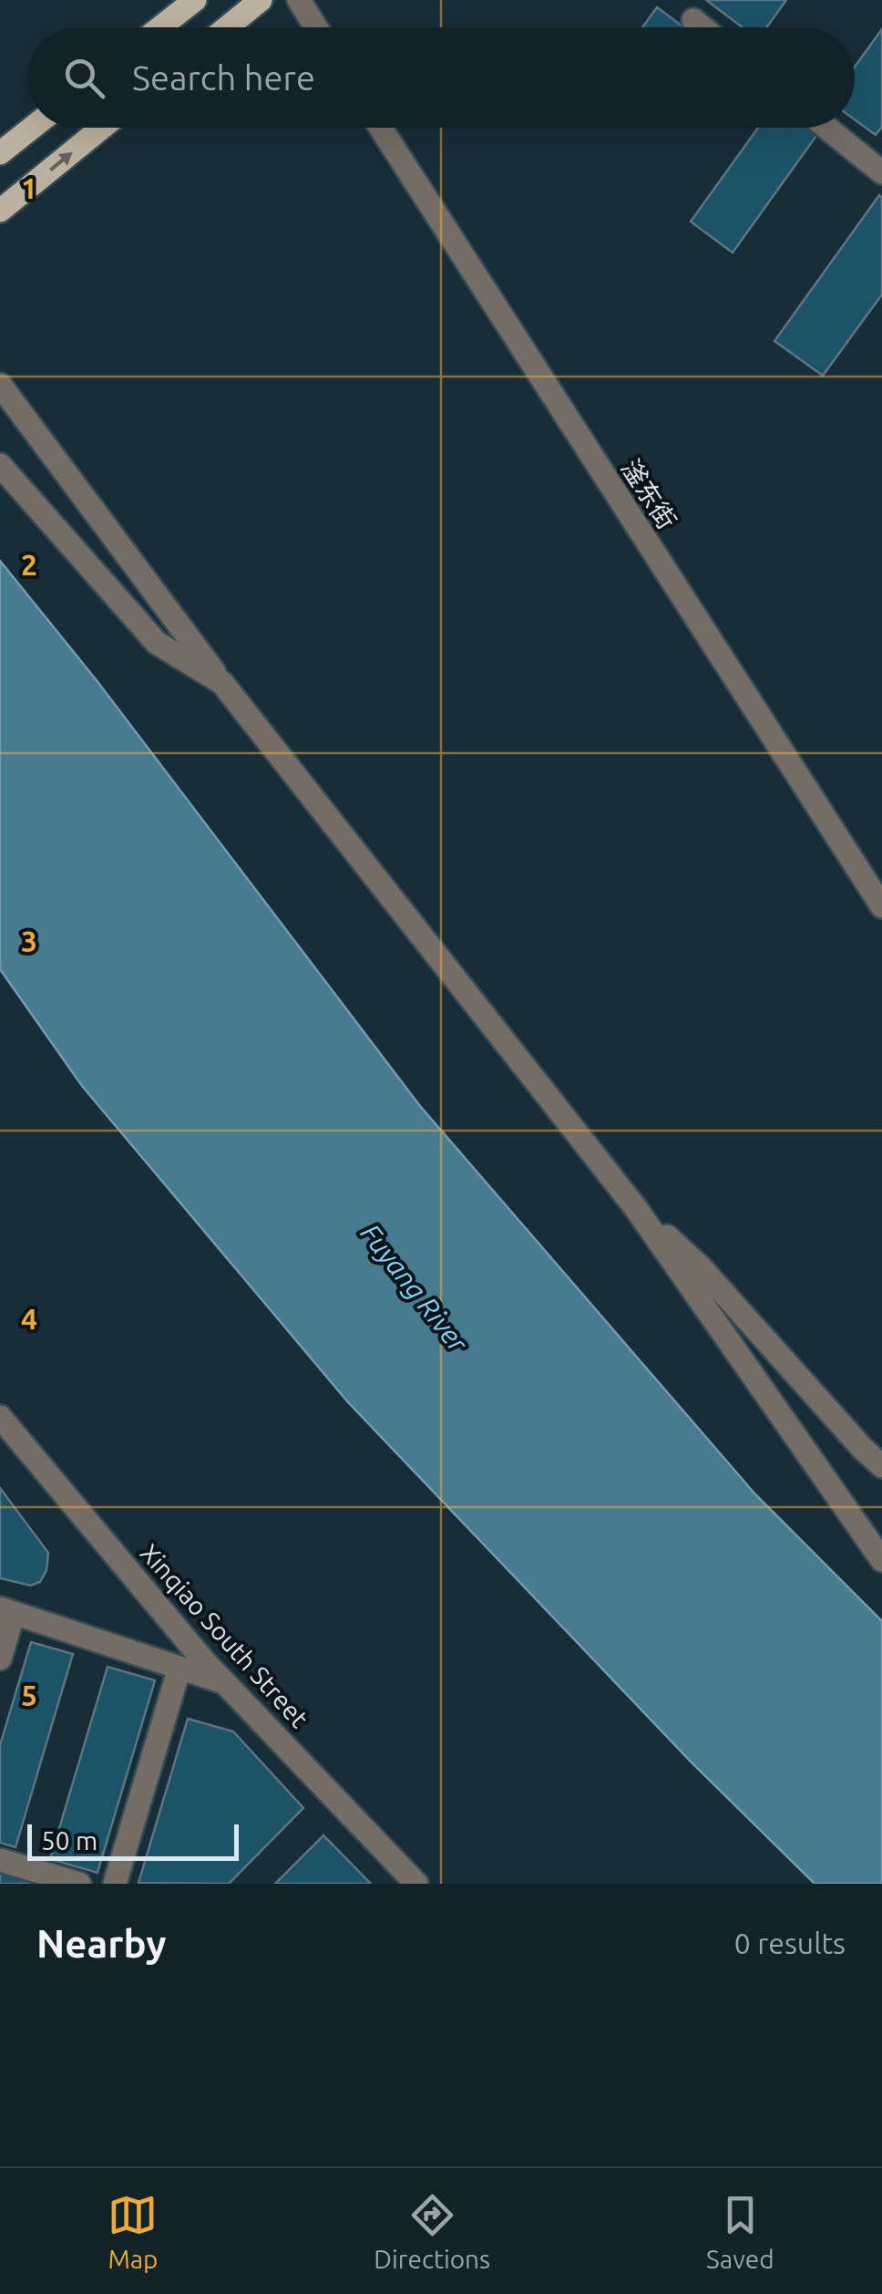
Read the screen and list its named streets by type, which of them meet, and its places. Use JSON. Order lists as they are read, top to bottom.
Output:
{
  "streets": {
    "street": ["滏东街", "Xinqiao South Street"]
  },
  "water": ["Fuyang River"],
  "scale_bar": "50 m",
  "page": {
    "search": "Search here",
    "scale": "50 m",
    "heading": ["Nearby", "0 results"],
    "nav": ["Map", "Directions", "Saved"]
  },
  "grid": {
    "rows": [
      "1",
      "2",
      "3",
      "4",
      "5"
    ]
  }
}
